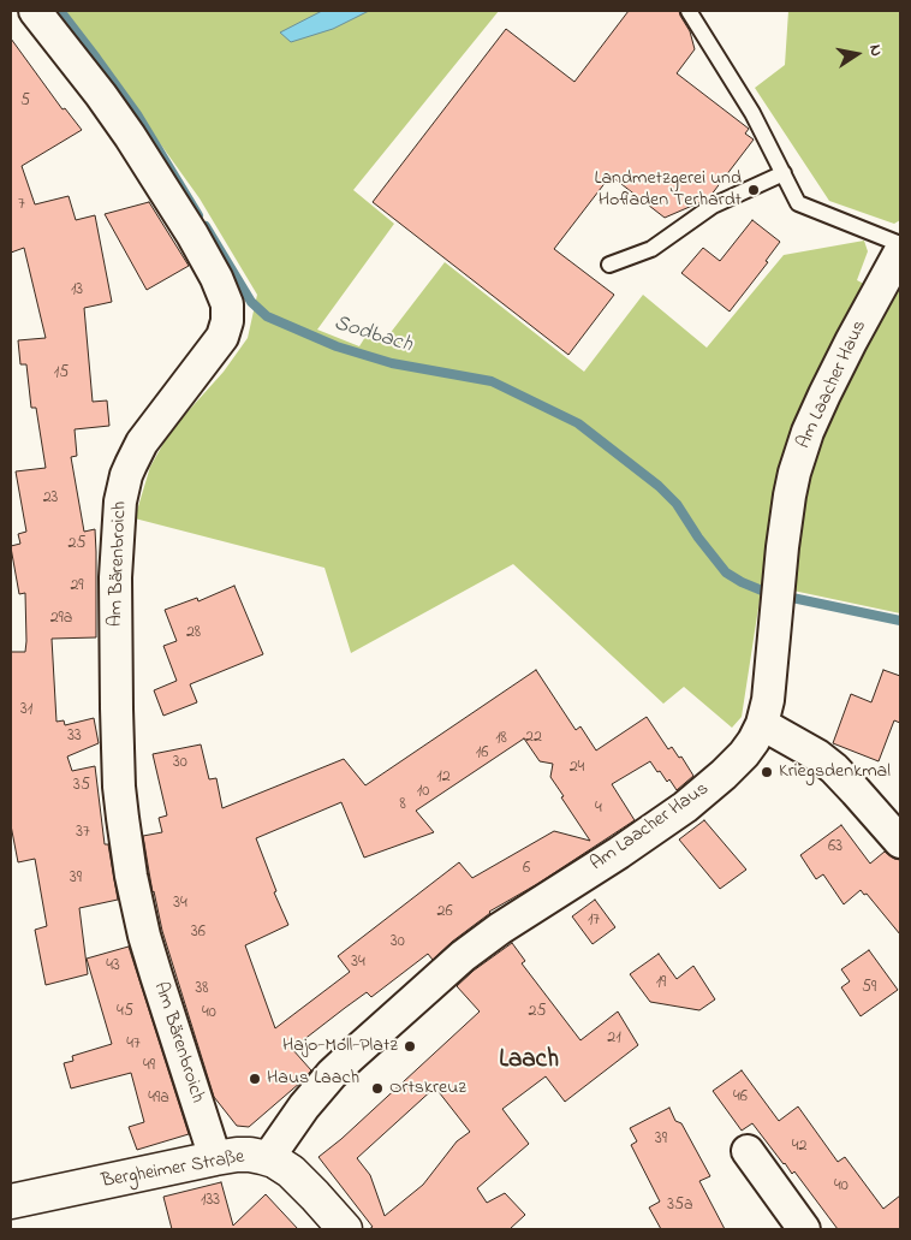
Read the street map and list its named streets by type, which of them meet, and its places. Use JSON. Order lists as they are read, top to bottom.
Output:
{
  "streets": {
    "street": ["Am Laacher Haus", "Am Bärenbroich", "Bergheimer Straße"]
  },
  "crossings": [
    ["Am Laacher Haus", "Bergheimer Straße"],
    ["Am Bärenbroich", "Bergheimer Straße"]
  ],
  "districts": ["Laach"],
  "water": ["Sodbach"],
  "places": [
    "Landmetzgerei und Hofladen Terhardt",
    "Kriegsdenkmal",
    "Hajo-Moll-Platz",
    "Haus Laach",
    "Ortskreuz"
  ],
  "house_numbers": [
    "5",
    "7",
    "13",
    "15",
    "23",
    "25",
    "29",
    "29a",
    "28",
    "31",
    "33",
    "22",
    "18",
    "16",
    "30",
    "24",
    "12",
    "35",
    "10",
    "8",
    "4",
    "37",
    "63",
    "6",
    "39",
    "34",
    "26",
    "17",
    "36",
    "30",
    "34",
    "43",
    "19",
    "59",
    "38",
    "45",
    "25",
    "40",
    "21",
    "47",
    "49",
    "46",
    "49a",
    "39",
    "42",
    "40",
    "133",
    "35a"
  ],
  "north": "right"
}
